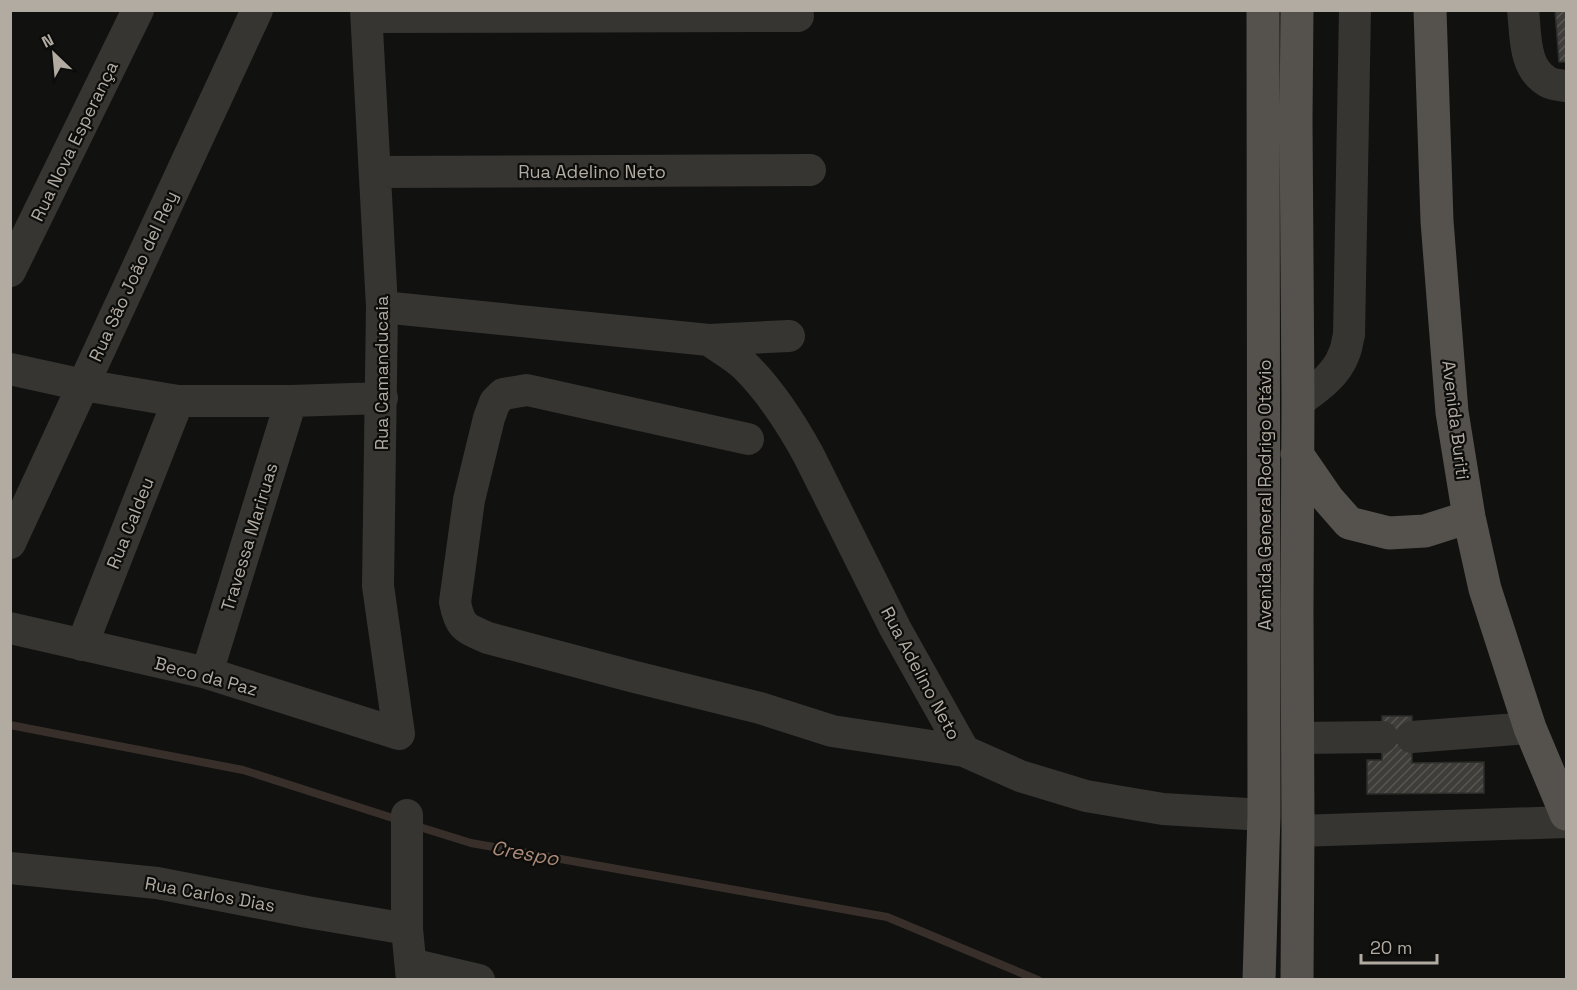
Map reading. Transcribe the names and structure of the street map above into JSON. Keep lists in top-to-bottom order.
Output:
{
  "streets": {
    "main road": ["Avenida Buriti", "Avenida General Rodrigo Otávio"],
    "street": [
      "Rua Nova Esperança",
      "Rua Adelino Neto",
      "Rua São João del Rey",
      "Rua Camanducaia",
      "Rua Caldeu",
      "Travessa Mariruas",
      "Beco da Paz",
      "Rua Carlos Dias"
    ]
  },
  "crossings": [
    ["Rua Adelino Neto", "Rua Camanducaia"],
    ["Rua Adelino Neto", "Avenida General Rodrigo Otávio"],
    ["Rua Camanducaia", "Beco da Paz"],
    ["Rua Caldeu", "Beco da Paz"],
    ["Travessa Mariruas", "Beco da Paz"]
  ],
  "water": ["Crespo"],
  "scale_bar": "20 m",
  "north": "top left"
}
